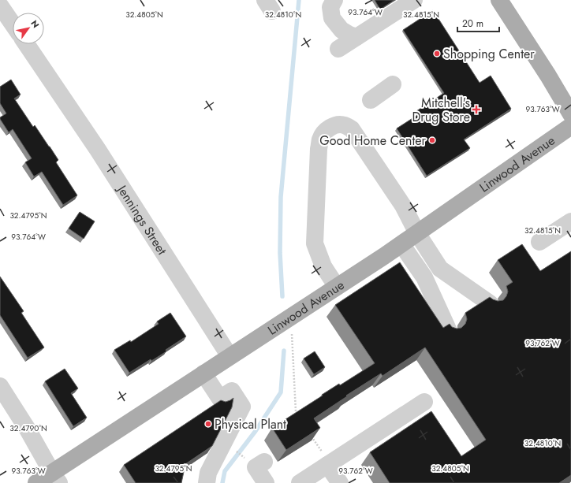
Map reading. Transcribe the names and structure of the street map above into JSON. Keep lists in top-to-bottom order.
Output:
{
  "streets": {
    "main road": ["Linwood Avenue"],
    "street": ["Jennings Street"]
  },
  "crossings": [
    ["Linwood Avenue", "Jennings Street"]
  ],
  "places": {
    "other": ["Shopping Center", "Good Home Center", "Physical Plant"],
    "health": ["Mitchell's Drug Store"]
  },
  "scale_bar": "20 m",
  "north": "top right",
  "coordinates": [
    "93.764°W",
    "32.4805°N",
    "32.4810°N",
    "32.4815°N",
    "93.763°W",
    "32.4795°N",
    "93.762°W",
    "32.4790°N"
  ]
}
